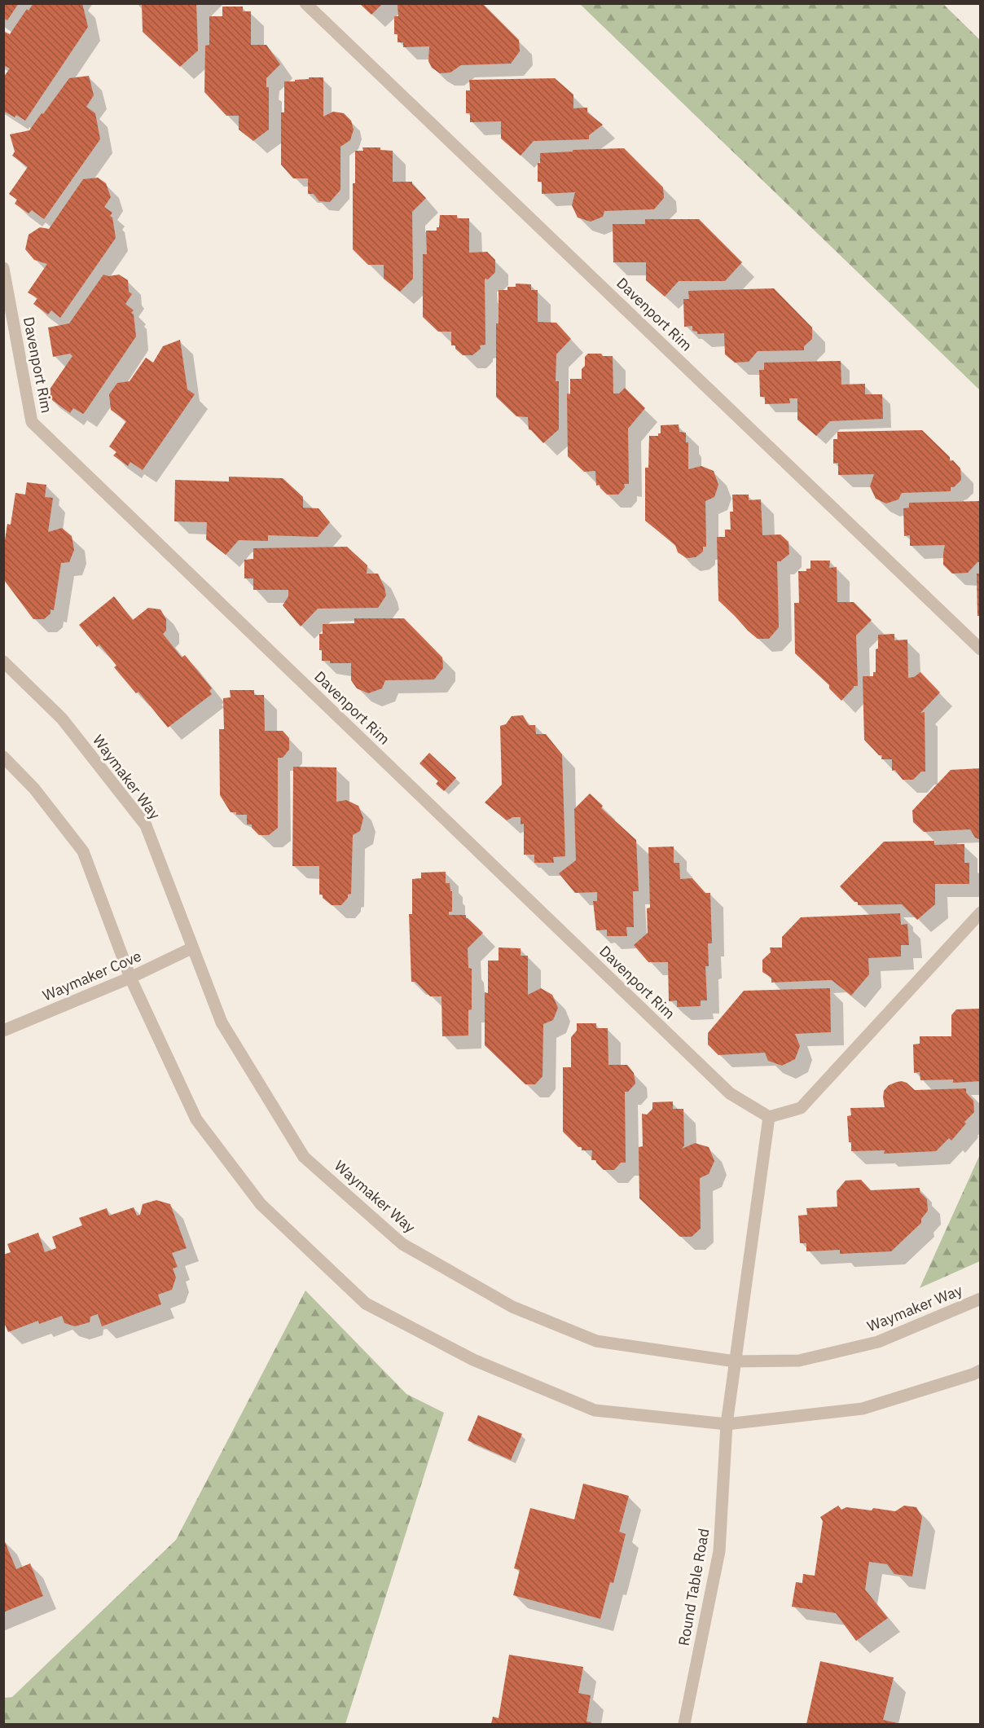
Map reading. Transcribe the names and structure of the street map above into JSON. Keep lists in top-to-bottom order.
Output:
{
  "streets": {
    "street": [
      "Davenport Rim",
      "Waymaker Way",
      "Waymaker Cove",
      "Round Table Road"
    ]
  },
  "crossings": [
    ["Waymaker Way", "Waymaker Cove"]
  ]
}
